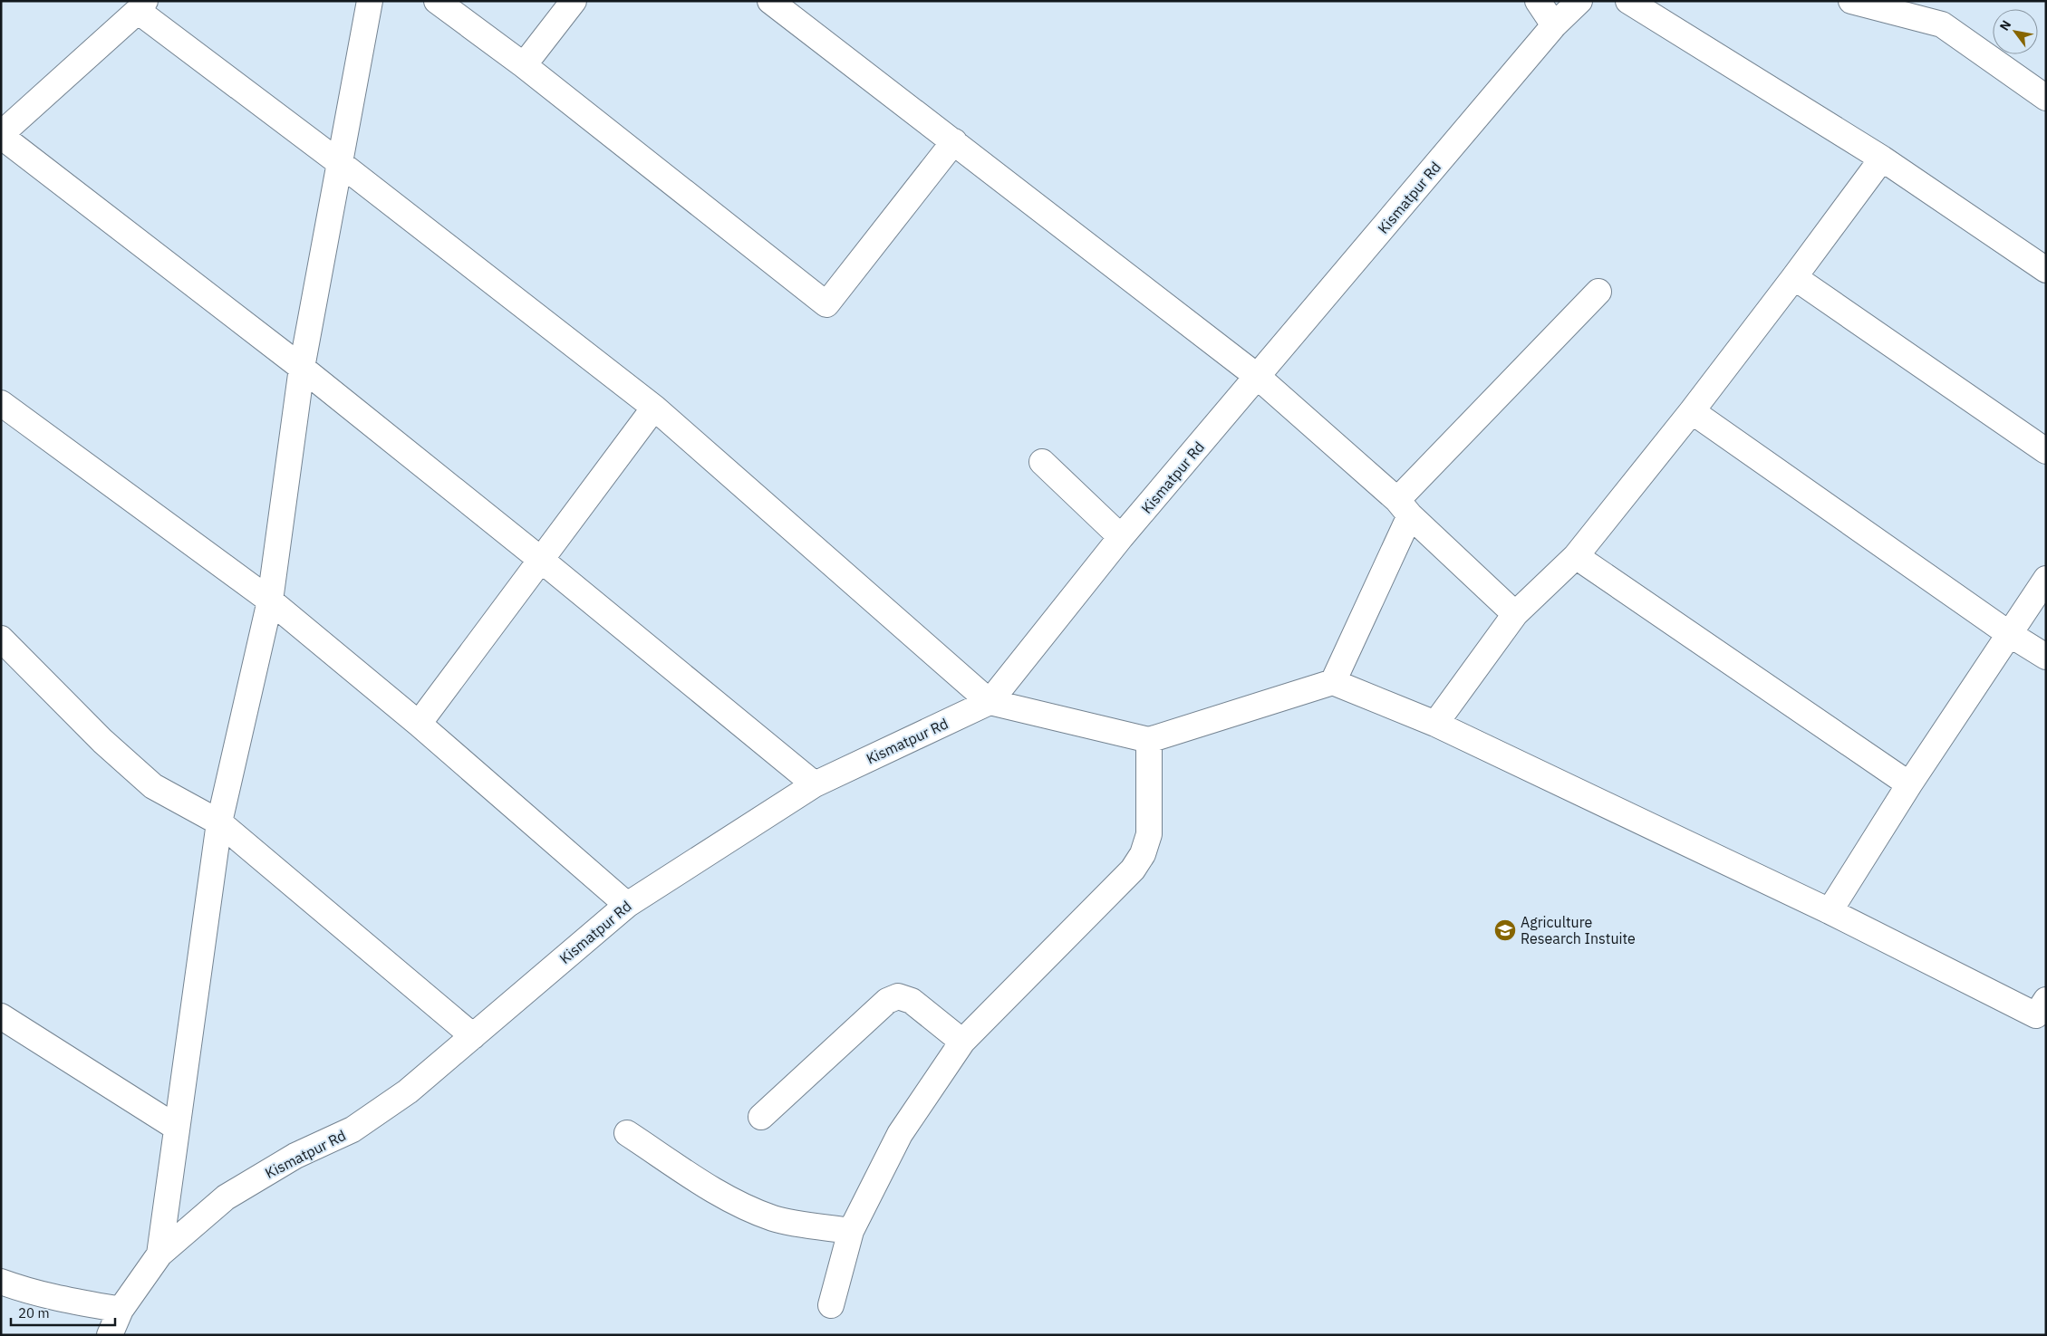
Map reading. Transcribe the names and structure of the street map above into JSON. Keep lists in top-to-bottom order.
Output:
{
  "streets": {
    "street": ["Kismatpur Rd"]
  },
  "places": {
    "school or university": ["Agriculture Research Instuite"]
  },
  "scale_bar": "20 m",
  "north": "top left"
}
